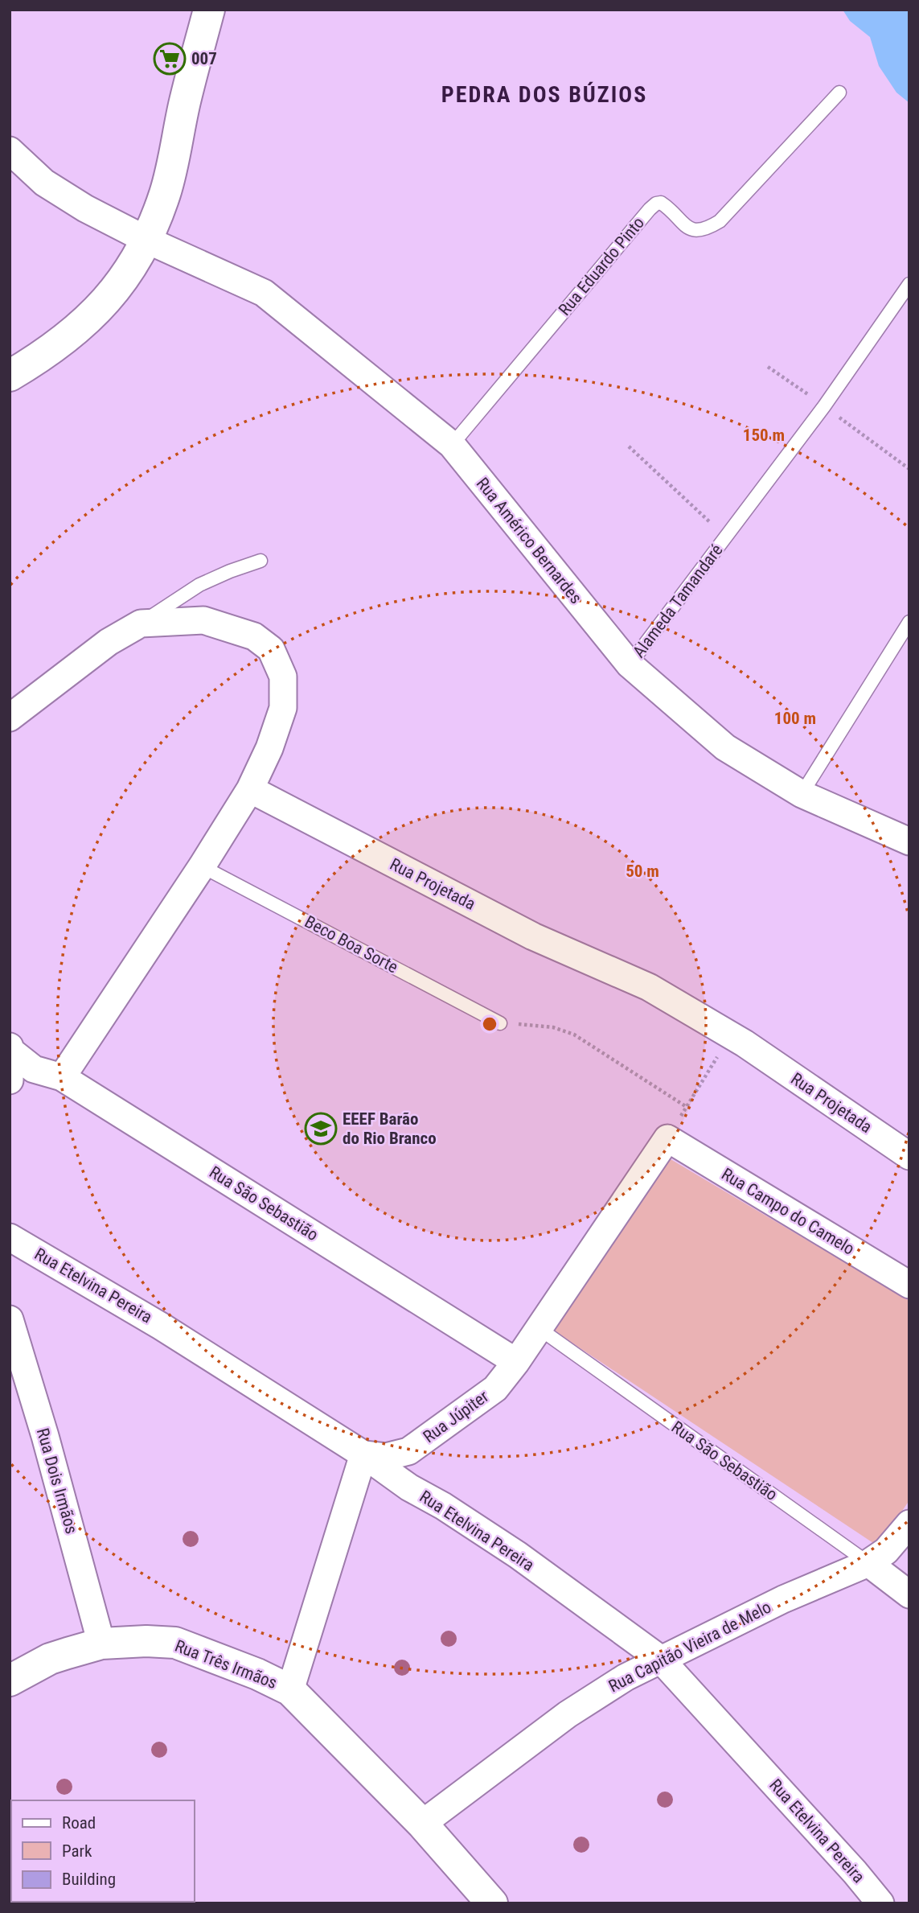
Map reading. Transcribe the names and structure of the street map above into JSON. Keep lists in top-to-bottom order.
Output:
{
  "streets": {
    "street": [
      "Rua Américo Bernardes",
      "Rua Projetada",
      "Rua São Sebastião",
      "Rua Campo do Camelo",
      "Rua Etelvina Pereira",
      "Rua Júpiter",
      "Rua Dois Irmãos",
      "Rua Capitão Vieira de Melo",
      "Rua Três Irmãos"
    ],
    "lane": ["Rua Eduardo Pinto", "Alameda Tamandaré", "Beco Boa Sorte"]
  },
  "crossings": [
    ["Rua Eduardo Pinto", "Rua Américo Bernardes"],
    ["Rua Américo Bernardes", "Alameda Tamandaré"],
    ["Rua São Sebastião", "Rua Júpiter"],
    ["Rua São Sebastião", "Rua Capitão Vieira de Melo"],
    ["Rua Campo do Camelo", "Rua Júpiter"],
    ["Rua Etelvina Pereira", "Rua Júpiter"],
    ["Rua Etelvina Pereira", "Rua Capitão Vieira de Melo"],
    ["Rua Dois Irmãos", "Rua Três Irmãos"],
    ["Rua Capitão Vieira de Melo", "Rua Três Irmãos"]
  ],
  "districts": ["PEDRA DOS BÚZIOS"],
  "places": {
    "supermarket": ["007"],
    "school or university": ["EEEF Barão do Rio Branco"]
  },
  "legend": ["Road", "Park", "Building"],
  "rings": ["150 m", "100 m", "50 m"]
}
